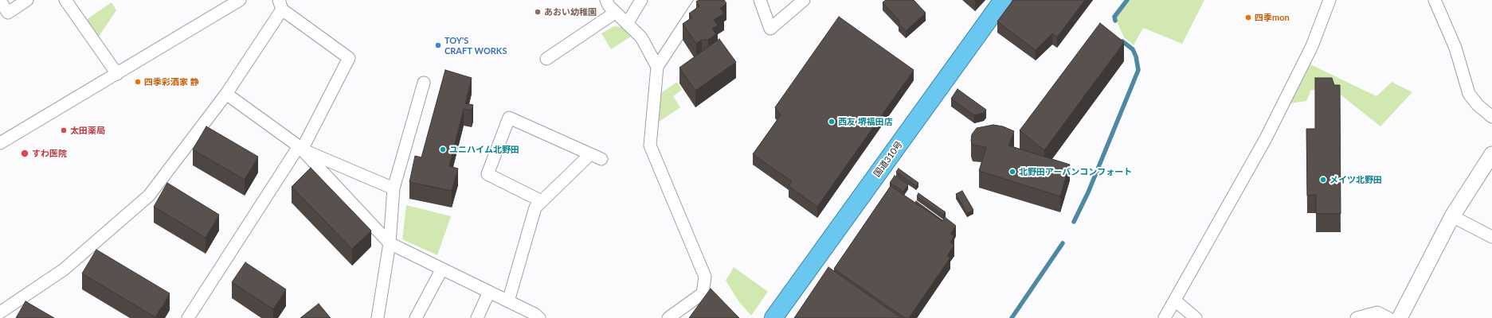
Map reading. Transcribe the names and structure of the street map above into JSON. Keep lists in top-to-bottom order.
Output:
{
  "streets": {
    "highway": ["国道310号"]
  },
  "places": [
    "あおい幼稚園",
    "四季mon",
    "TOY'S CRAFT WORKS",
    "四季彩酒家 静",
    "西友 堺福田店",
    "太田薬局",
    "ユニハイム北野田",
    "すわ医院",
    "北野田アーバンコンフォート",
    "メイツ北野田"
  ]
}
